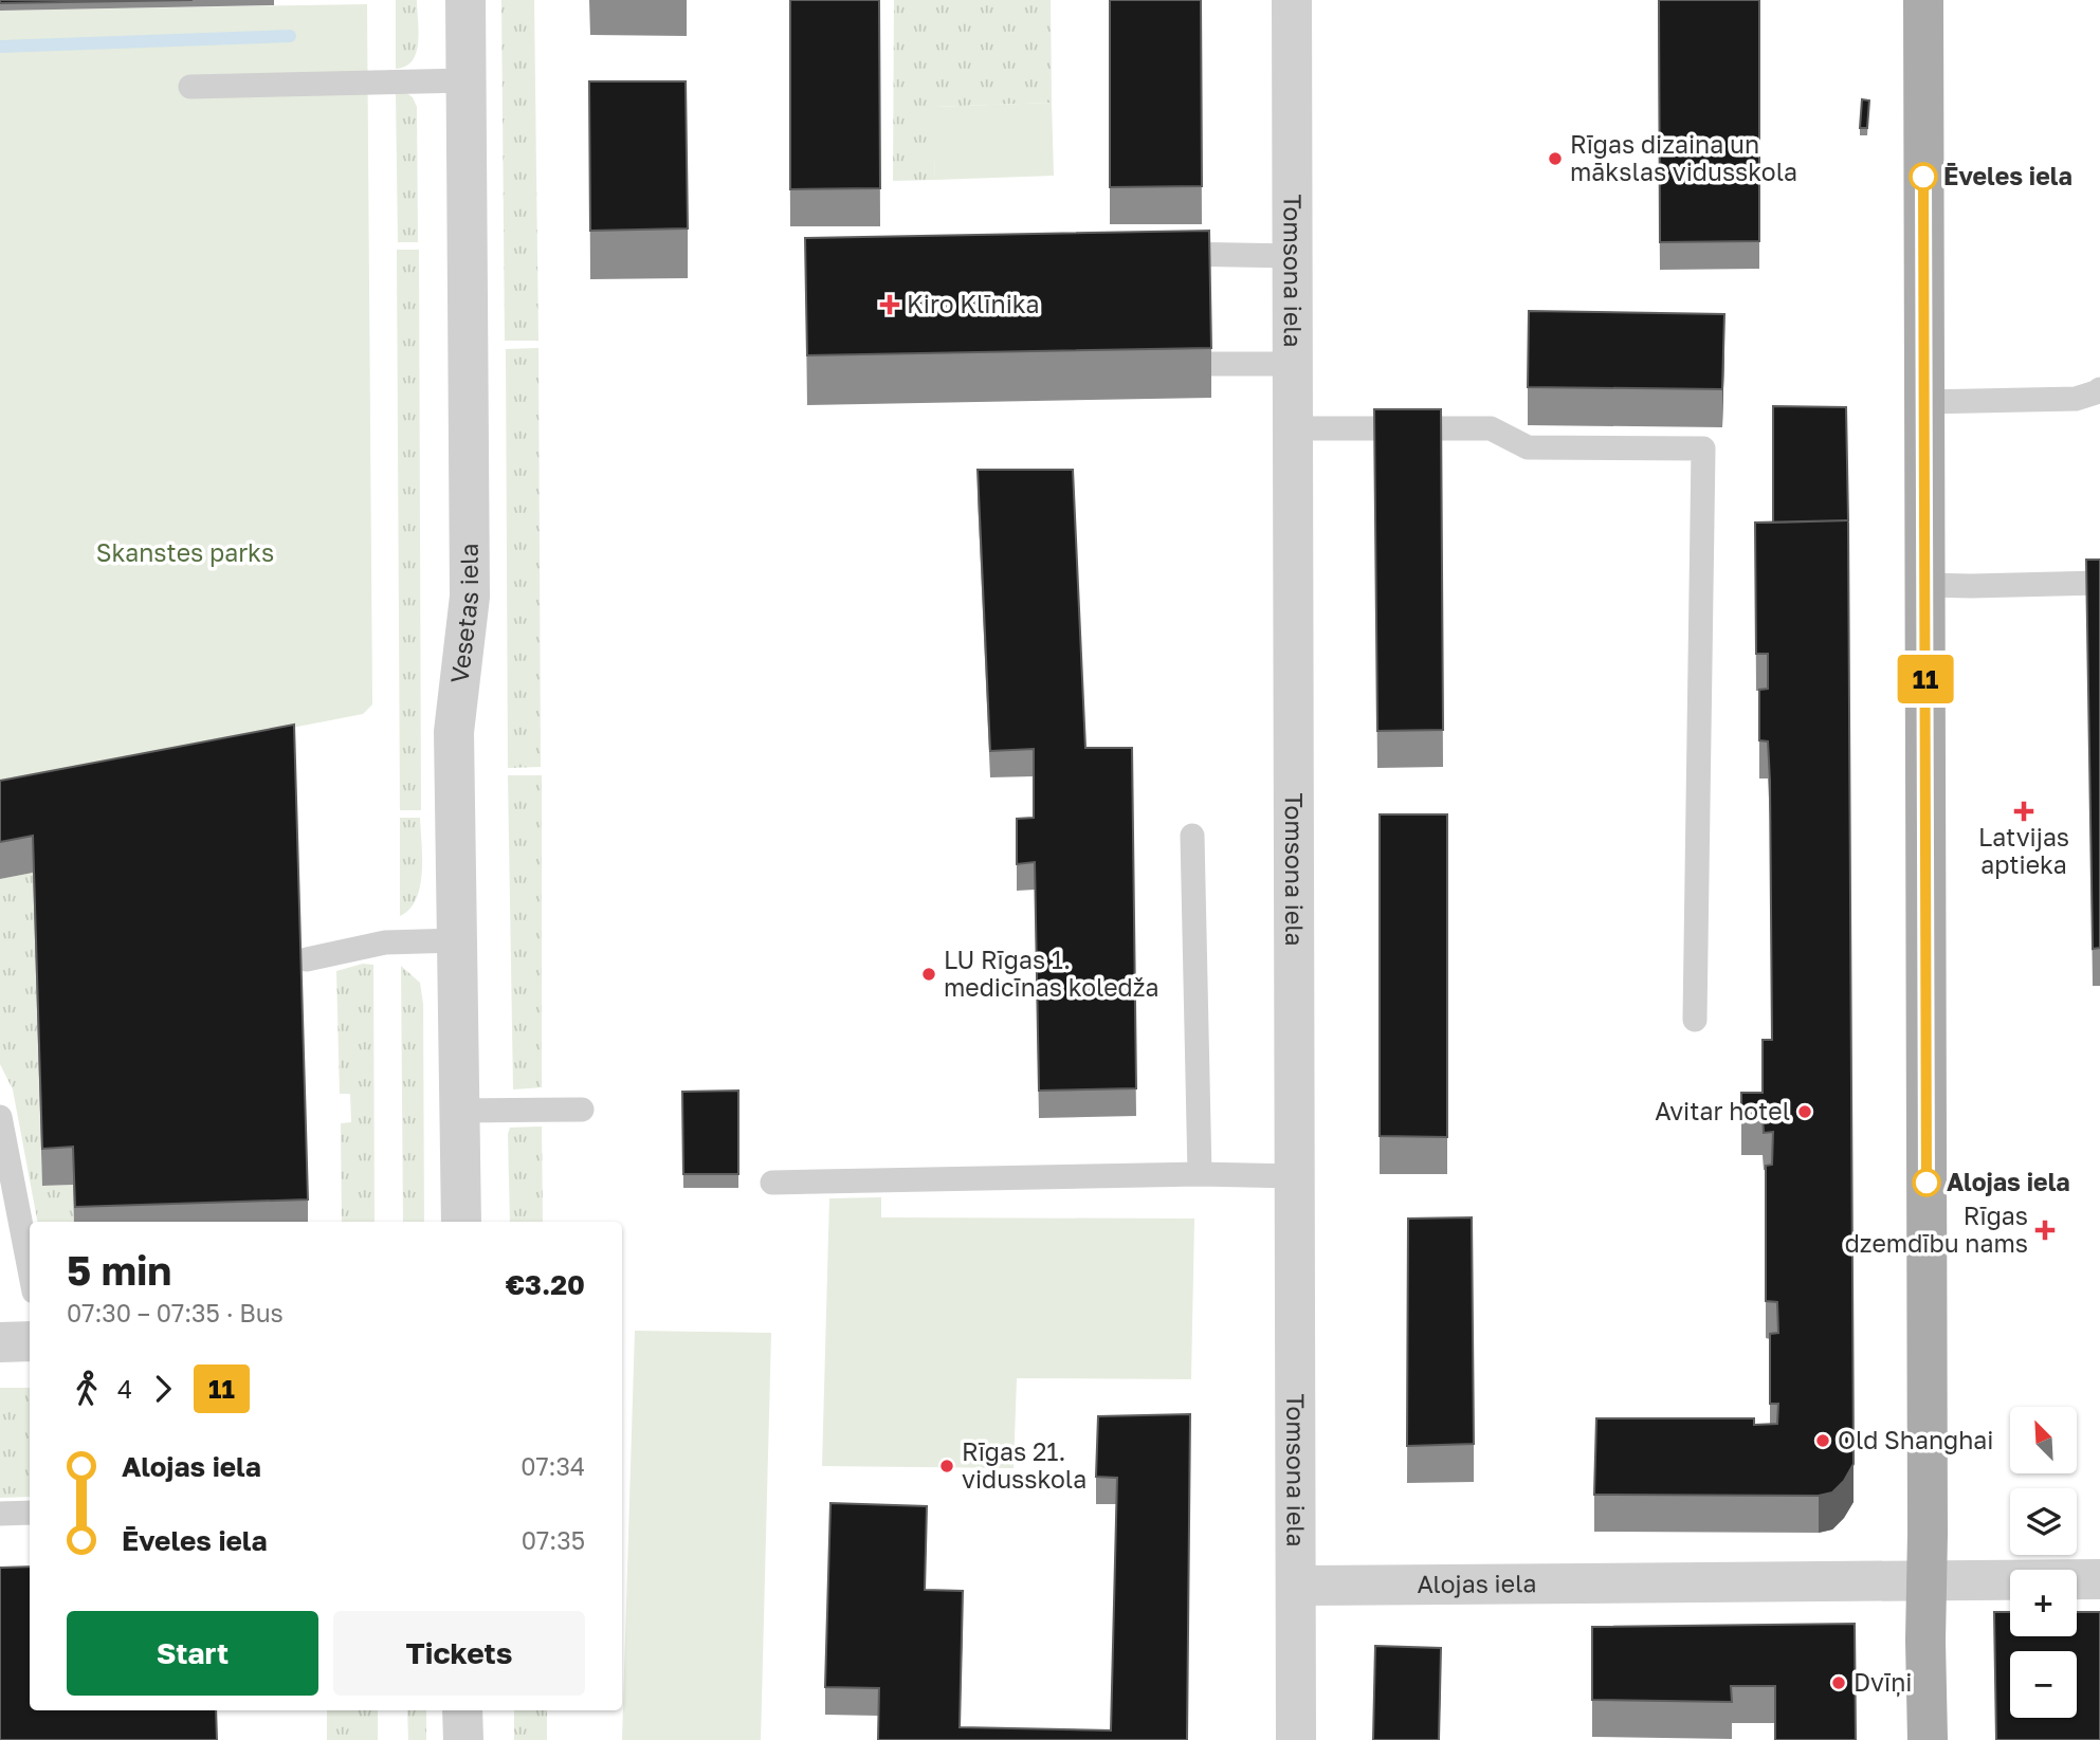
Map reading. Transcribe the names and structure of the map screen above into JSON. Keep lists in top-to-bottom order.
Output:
{
  "streets": {
    "street": ["Tomsona iela", "Vesetas iela", "Alojas iela"]
  },
  "crossings": [
    ["Tomsona iela", "Alojas iela"]
  ],
  "parks": ["Skanstes parks"],
  "places": {
    "other": [
      "Rīgas dizaina un mākslas vidusskola",
      "Ēveles iela",
      "LU Rīgas 1. medicīnas koledža",
      "Avitar hotel",
      "Alojas iela",
      "Old Shanghai",
      "Rīgas 21. vidusskola",
      "Dvīņi"
    ],
    "health": ["Kiro Klīnika", "Latvijas aptieka", "Rīgas dzemdību nams"]
  },
  "lines": ["bus line 11"],
  "north": "top left",
  "page": {
    "on_map": "11",
    "heading": ["5 min", "07:30 – 07:35 · Bus", "€3.20"],
    "legs": ["4", "11"],
    "map_buttons": ["+", "−"],
    "list": [
      {
        "name": "Alojas iela",
        "value": "07:34"
      },
      {
        "name": "Ēveles iela",
        "value": "07:35"
      }
    ],
    "buttons": ["Start", "Tickets"]
  }
}
